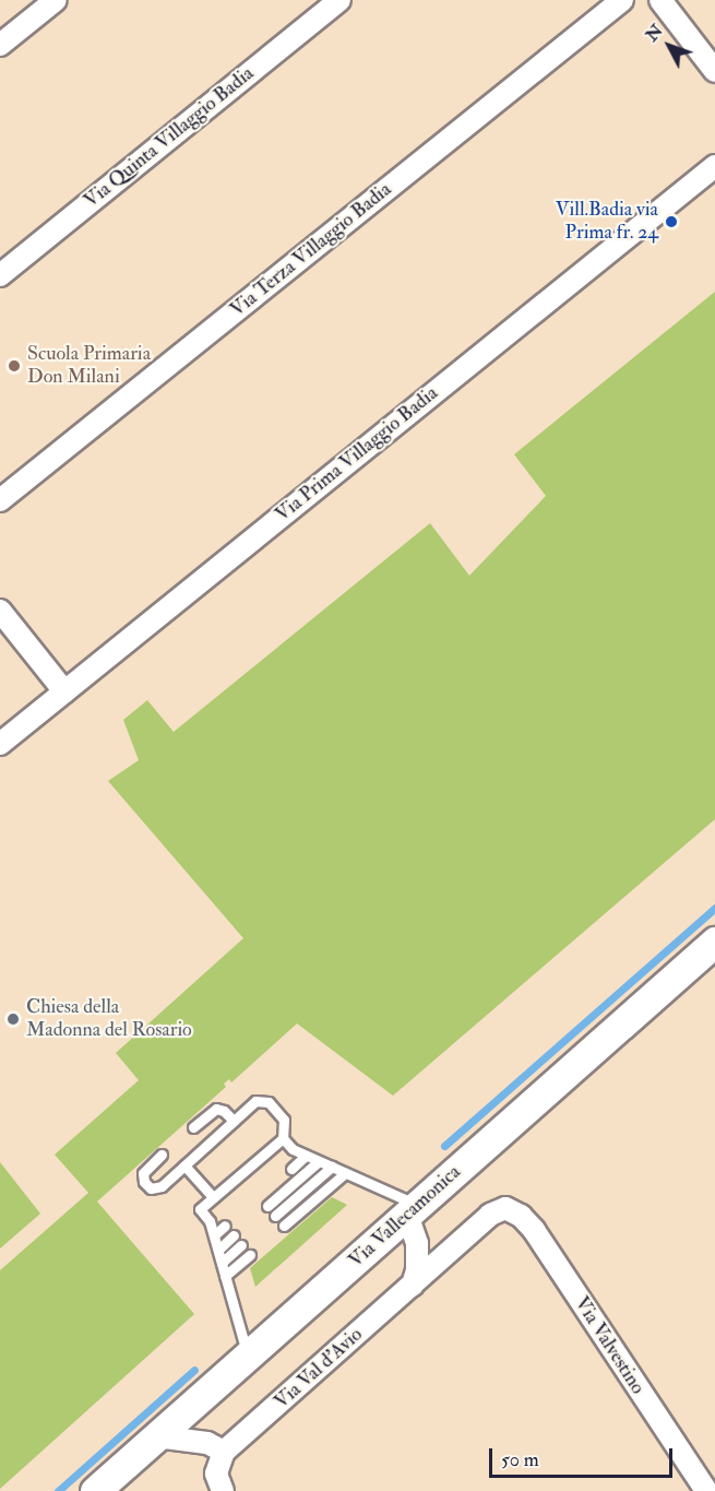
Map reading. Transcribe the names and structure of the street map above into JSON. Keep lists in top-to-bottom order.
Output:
{
  "streets": {
    "main road": ["Via Vallecamonica"],
    "street": [
      "Via Quinta Villaggio Badia",
      "Via Terza Villaggio Badia",
      "Via Prima Villaggio Badia",
      "Via Valvestino",
      "Via Val d'Avio"
    ]
  },
  "crossings": [
    ["Via Valvestino", "Via Val d'Avio"]
  ],
  "places": ["Vill.Badia via Prima fr. 24", "Scuola Primaria Don Milani", "Chiesa della Madonna del Rosario"],
  "scale_bar": "50 m",
  "north": "top left"
}
